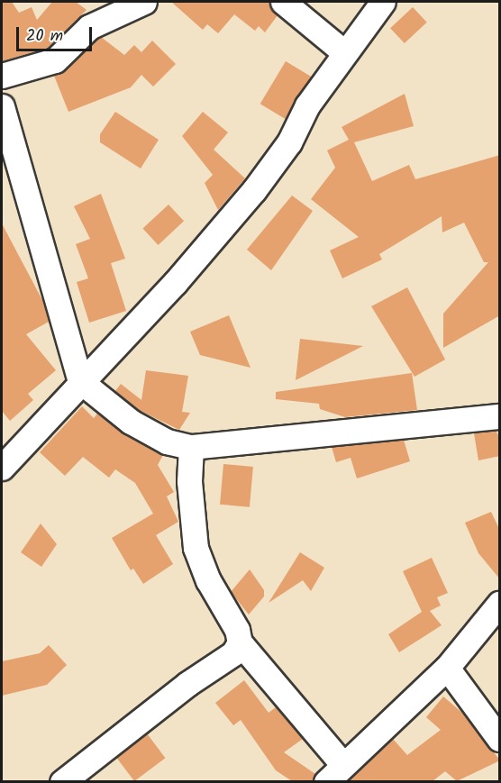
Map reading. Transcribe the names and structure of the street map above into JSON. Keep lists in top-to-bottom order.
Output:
{
  "scale_bar": "20 m"
}
